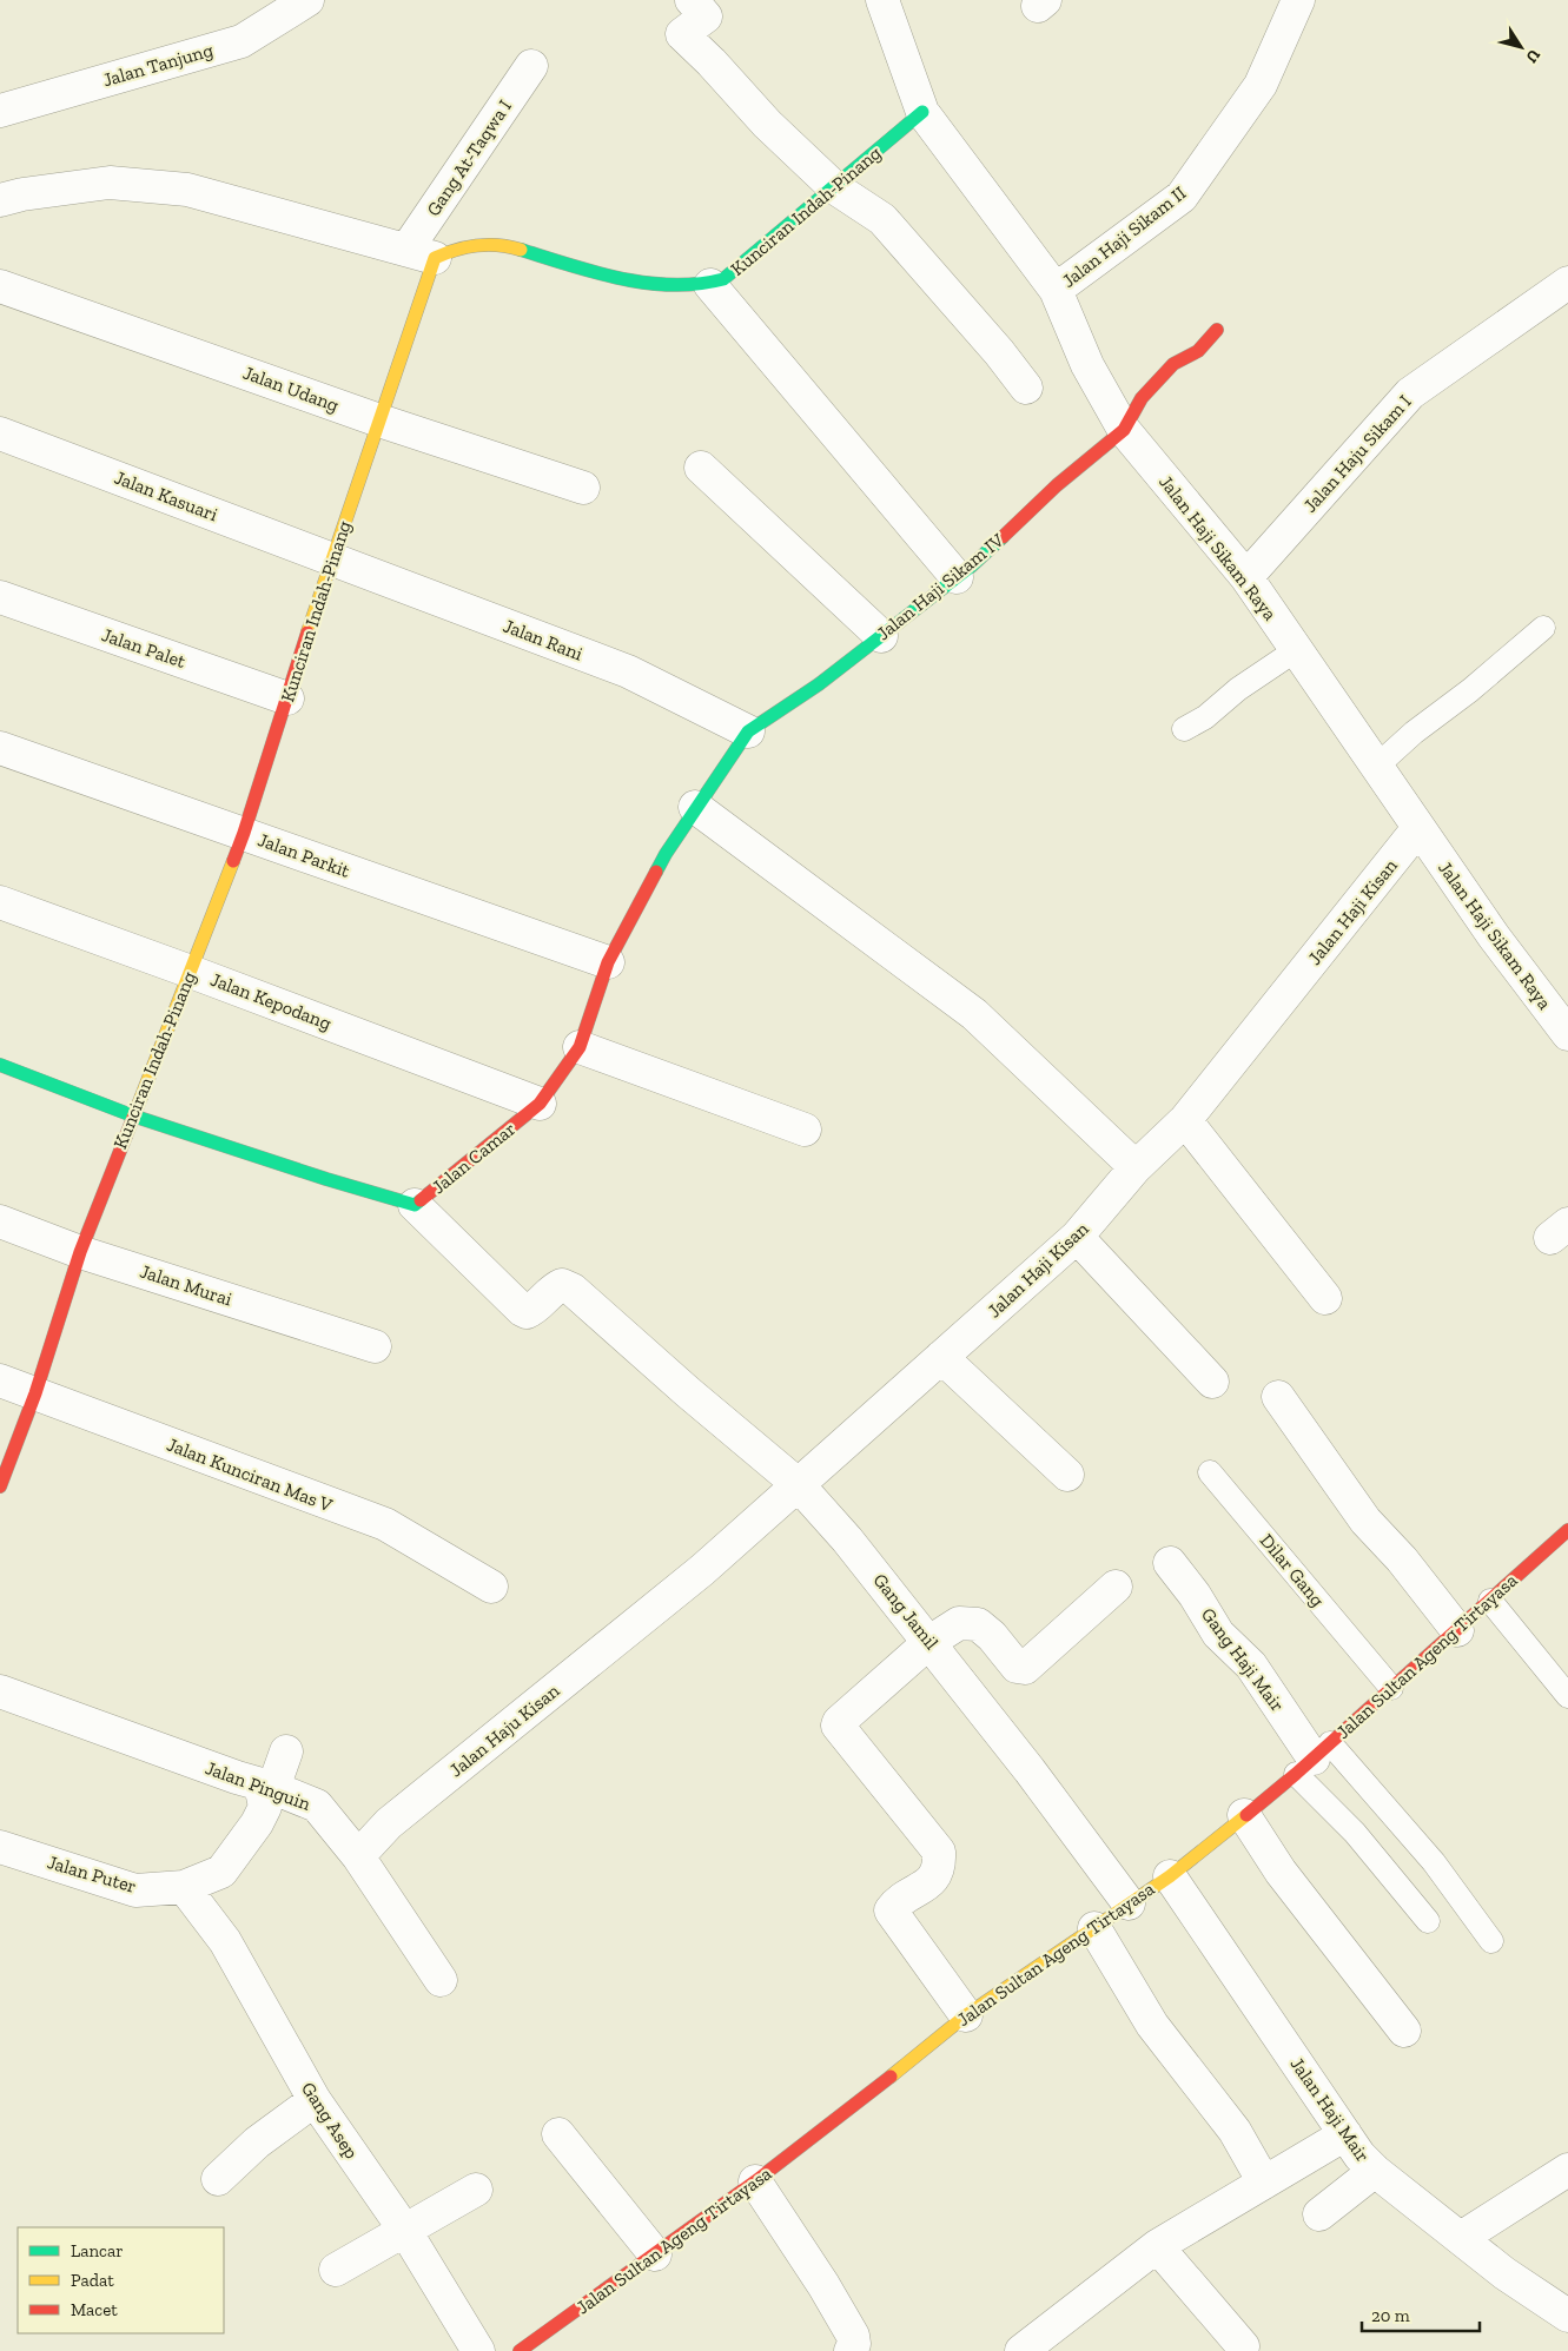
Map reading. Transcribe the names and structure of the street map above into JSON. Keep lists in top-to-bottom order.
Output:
{
  "streets": {
    "street": [
      "Jalan Tanjung",
      "Gang At-Taqwa I",
      "Kunciran Indah-Pinang",
      "Jalan Haji Sikam II",
      "Jalan Udang",
      "Jalan Haju Sikam I",
      "Jalan Kasuari",
      "Jalan Haji Sikam Raya",
      "Jalan Haji Sikam IV",
      "Jalan Rani",
      "Jalan Palet",
      "Jalan Parkit",
      "Jalan Haji Kisan",
      "Jalan Kepodang",
      "Jalan Camar",
      "Jalan Murai",
      "Jalan Kunciran Mas V",
      "Gang Jamil",
      "Jalan Sultan Ageng Tirtayasa",
      "Gang Haji Mair",
      "Jalan Haju Kisan",
      "Jalan Pinguin",
      "Jalan Puter",
      "Jalan Haji Mair",
      "Gang Asep"
    ],
    "lane": ["Dilar Gang"]
  },
  "crossings": [
    ["Gang At-Taqwa I", "Kunciran Indah-Pinang"],
    ["Kunciran Indah-Pinang", "Jalan Udang"],
    ["Kunciran Indah-Pinang", "Jalan Kasuari"],
    ["Kunciran Indah-Pinang", "Jalan Haji Sikam Raya"],
    ["Kunciran Indah-Pinang", "Jalan Rani"],
    ["Kunciran Indah-Pinang", "Jalan Palet"],
    ["Kunciran Indah-Pinang", "Jalan Parkit"],
    ["Kunciran Indah-Pinang", "Jalan Kepodang"],
    ["Kunciran Indah-Pinang", "Jalan Camar"],
    ["Kunciran Indah-Pinang", "Jalan Murai"],
    ["Kunciran Indah-Pinang", "Jalan Kunciran Mas V"],
    ["Jalan Haji Sikam II", "Jalan Haji Sikam Raya"],
    ["Jalan Haju Sikam I", "Jalan Haji Sikam Raya"],
    ["Jalan Kasuari", "Jalan Rani"],
    ["Jalan Haji Sikam Raya", "Jalan Haji Sikam IV"],
    ["Jalan Haji Sikam Raya", "Jalan Haji Kisan"],
    ["Jalan Haji Sikam IV", "Jalan Rani"],
    ["Jalan Haji Sikam IV", "Jalan Camar"],
    ["Jalan Rani", "Jalan Camar"],
    ["Jalan Parkit", "Jalan Camar"],
    ["Jalan Haji Kisan", "Gang Jamil"],
    ["Jalan Haji Kisan", "Jalan Haju Kisan"],
    ["Jalan Kepodang", "Jalan Camar"],
    ["Jalan Camar", "Gang Jamil"],
    ["Dilar Gang", "Jalan Sultan Ageng Tirtayasa"],
    ["Gang Jamil", "Jalan Sultan Ageng Tirtayasa"],
    ["Jalan Sultan Ageng Tirtayasa", "Gang Haji Mair"],
    ["Jalan Sultan Ageng Tirtayasa", "Jalan Haji Mair"],
    ["Jalan Haju Kisan", "Jalan Pinguin"],
    ["Jalan Pinguin", "Jalan Puter"],
    ["Jalan Puter", "Gang Asep"]
  ],
  "legend": ["Lancar", "Padat", "Macet"],
  "scale_bar": "20 m",
  "north": "bottom right"
}
